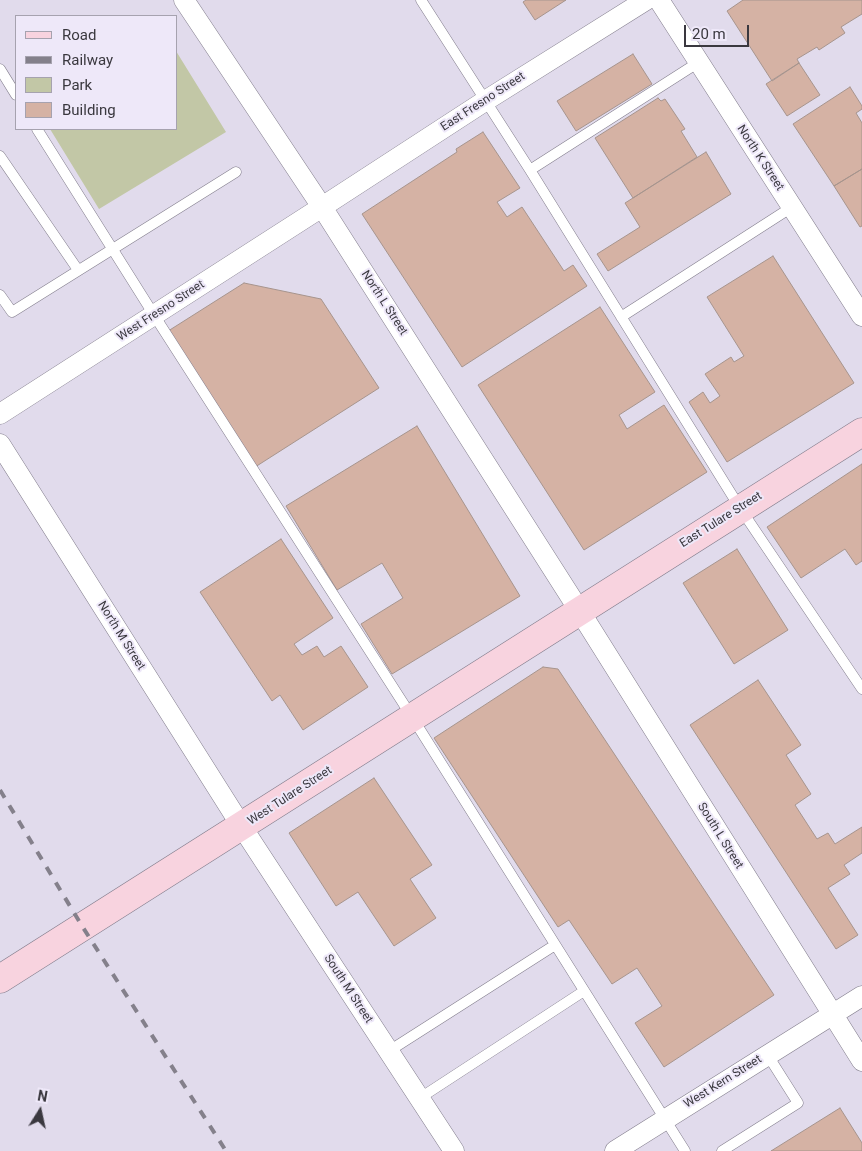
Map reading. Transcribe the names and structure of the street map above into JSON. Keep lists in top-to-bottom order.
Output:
{
  "streets": {
    "street": [
      "East Fresno Street",
      "North K Street",
      "North L Street",
      "West Fresno Street",
      "East Tulare Street",
      "North M Street",
      "West Tulare Street",
      "South L Street",
      "South M Street",
      "West Kern Street"
    ]
  },
  "crossings": [
    ["East Fresno Street", "North L Street"],
    ["East Fresno Street", "West Fresno Street"],
    ["North L Street", "West Fresno Street"],
    ["North L Street", "East Tulare Street"],
    ["North L Street", "West Tulare Street"],
    ["North L Street", "South L Street"],
    ["East Tulare Street", "West Tulare Street"],
    ["East Tulare Street", "South L Street"],
    ["North M Street", "West Tulare Street"],
    ["North M Street", "South M Street"],
    ["West Tulare Street", "South L Street"],
    ["West Tulare Street", "South M Street"],
    ["South L Street", "West Kern Street"]
  ],
  "legend": [
    "Road",
    "Railway",
    "Park",
    "Building"
  ],
  "scale_bar": "20 m",
  "north": "top"
}
